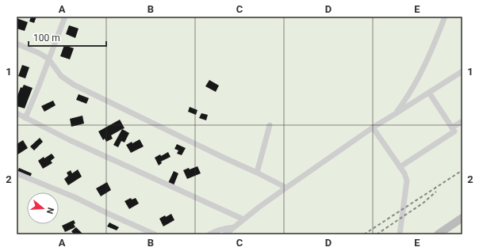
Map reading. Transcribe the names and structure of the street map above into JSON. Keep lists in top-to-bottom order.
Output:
{
  "scale_bar": "100 m",
  "north": "right",
  "grid": {
    "columns": [
      "A",
      "B",
      "C",
      "D",
      "E"
    ],
    "rows": ["1", "2"]
  }
}
